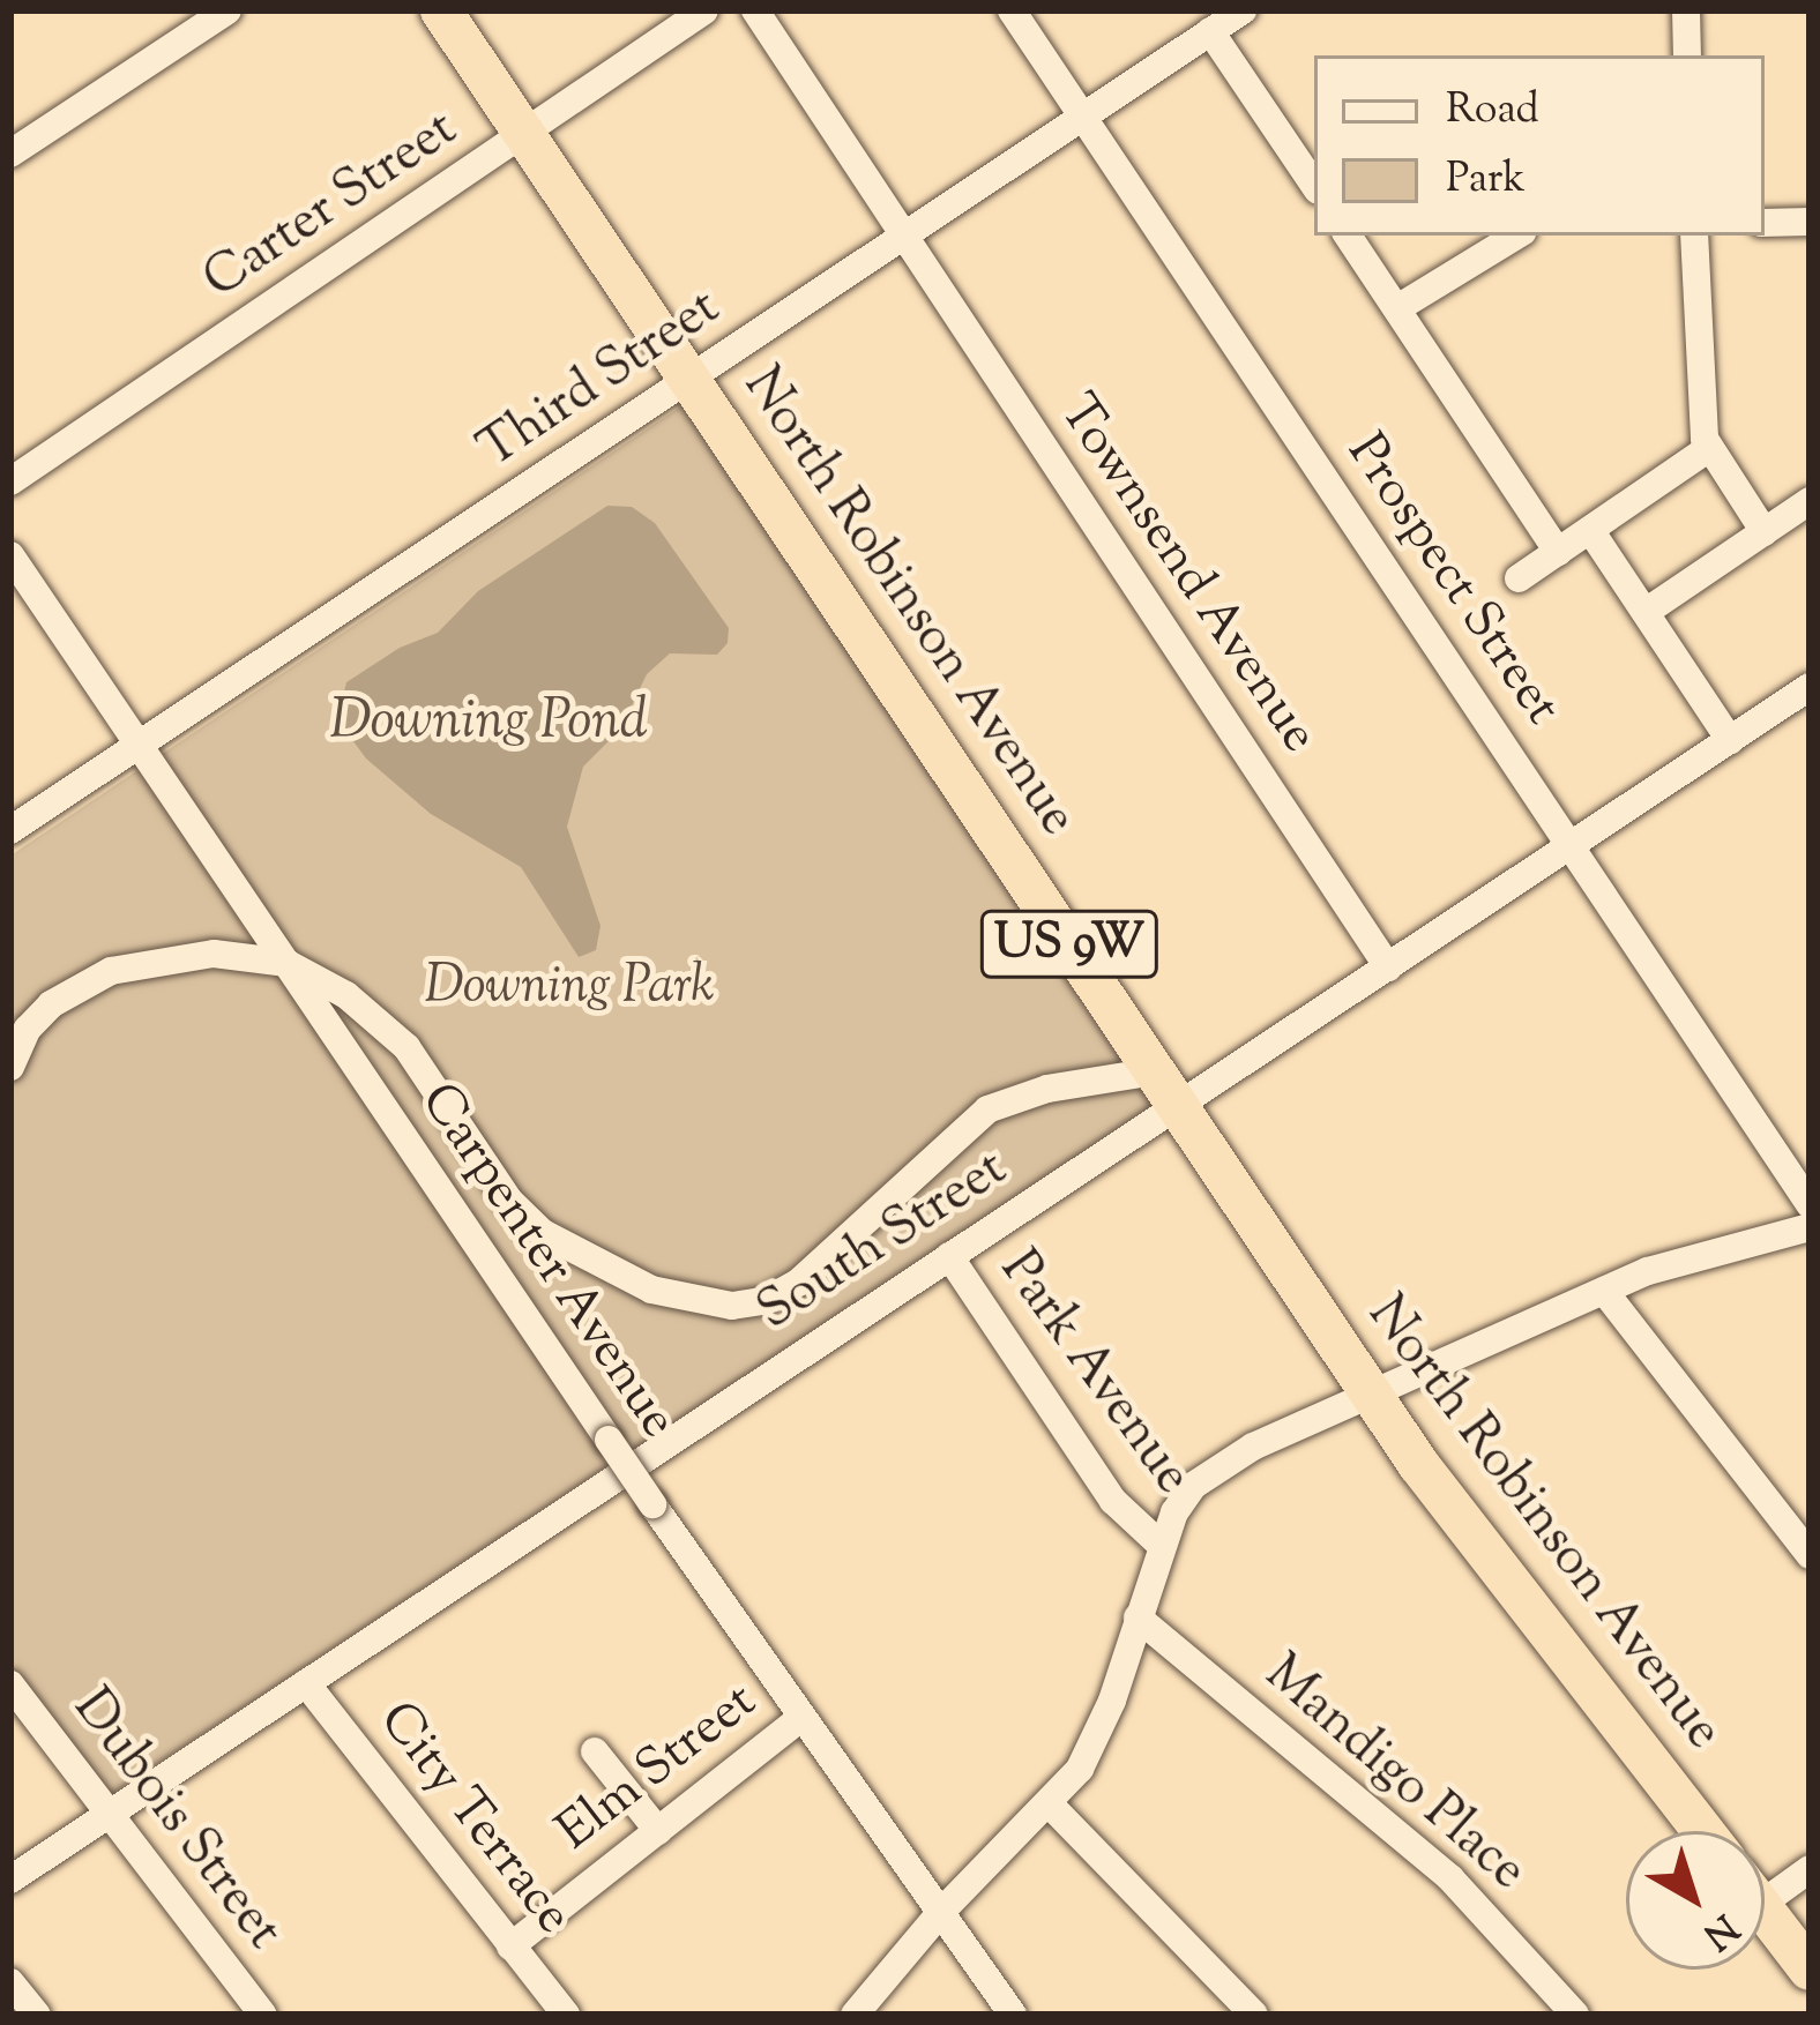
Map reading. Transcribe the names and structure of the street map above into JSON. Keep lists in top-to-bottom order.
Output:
{
  "streets": {
    "highway": ["North Robinson Avenue", "US 9W"],
    "street": [
      "Carter Street",
      "Third Street",
      "Townsend Avenue",
      "Prospect Street",
      "South Street",
      "Carpenter Avenue",
      "Park Avenue",
      "Elm Street",
      "Mandigo Place",
      "City Terrace",
      "Dubois Street"
    ]
  },
  "crossings": [
    ["Carter Street", "North Robinson Avenue"],
    ["Third Street", "Townsend Avenue"],
    ["Third Street", "Prospect Street"],
    ["Third Street", "North Robinson Avenue"],
    ["Third Street", "Carpenter Avenue"],
    ["Townsend Avenue", "South Street"],
    ["Prospect Street", "South Street"],
    ["North Robinson Avenue", "South Street"],
    ["South Street", "Park Avenue"],
    ["South Street", "City Terrace"],
    ["South Street", "Dubois Street"],
    ["Carpenter Avenue", "Elm Street"],
    ["Elm Street", "City Terrace"]
  ],
  "water": ["Downing Pond"],
  "parks": ["Downing Park"],
  "legend": ["Road", "Park"],
  "north": "bottom right"
}
